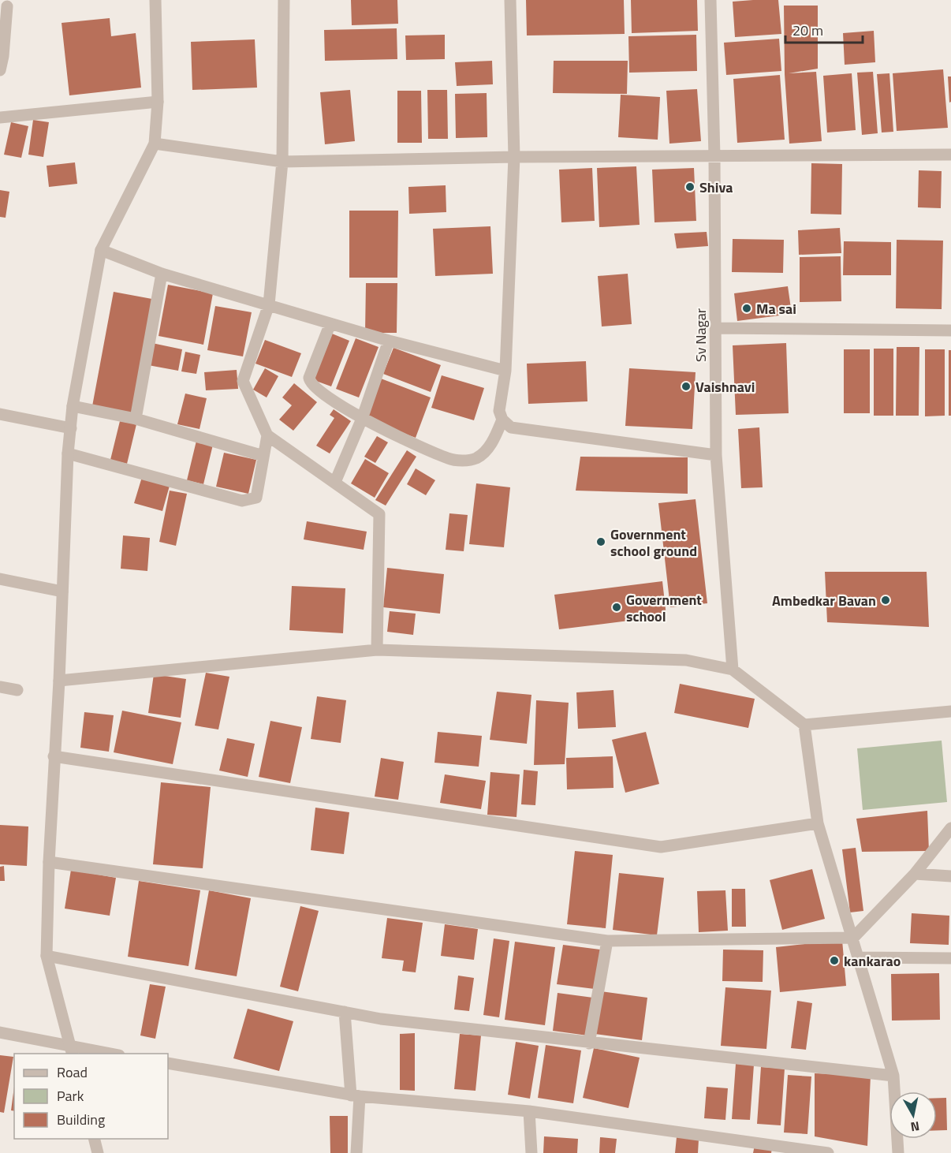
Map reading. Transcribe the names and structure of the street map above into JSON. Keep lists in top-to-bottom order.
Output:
{
  "streets": {
    "street": ["Sv Nagar"]
  },
  "places": [
    "Shiva",
    "Ma sai",
    "Vaishnavi",
    "Government school ground",
    "Ambedkar Bavan",
    "Government school",
    "kankarao"
  ],
  "legend": ["Road", "Park", "Building"],
  "scale_bar": "20 m",
  "north": "bottom"
}
